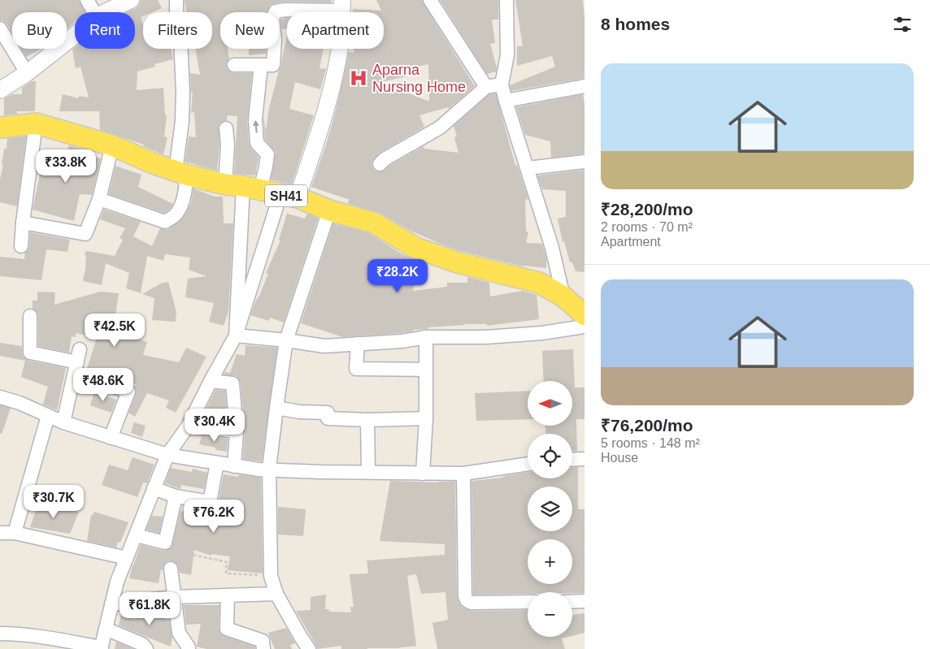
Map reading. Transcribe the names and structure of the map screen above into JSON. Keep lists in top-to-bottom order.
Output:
{
  "streets": {
    "main road": ["SH41"]
  },
  "places": {
    "hospital": ["Aparna Nursing Home"]
  },
  "north": "left",
  "page": {
    "heading": "8 homes",
    "chip": [
      "Buy",
      "Rent",
      "Filters",
      "New",
      "Apartment"
    ],
    "list": [
      {
        "name": "₹28,200/mo",
        "note": "2 rooms · 70 m² · Apartment"
      },
      {
        "name": "₹76,200/mo",
        "note": "5 rooms · 148 m² · House"
      }
    ],
    "price": [
      "₹33.8K",
      "₹28.2K",
      "₹42.5K",
      "₹48.6K",
      "₹30.4K",
      "₹30.7K",
      "₹76.2K",
      "₹61.8K"
    ],
    "map_buttons": ["+", "−"]
  }
}
